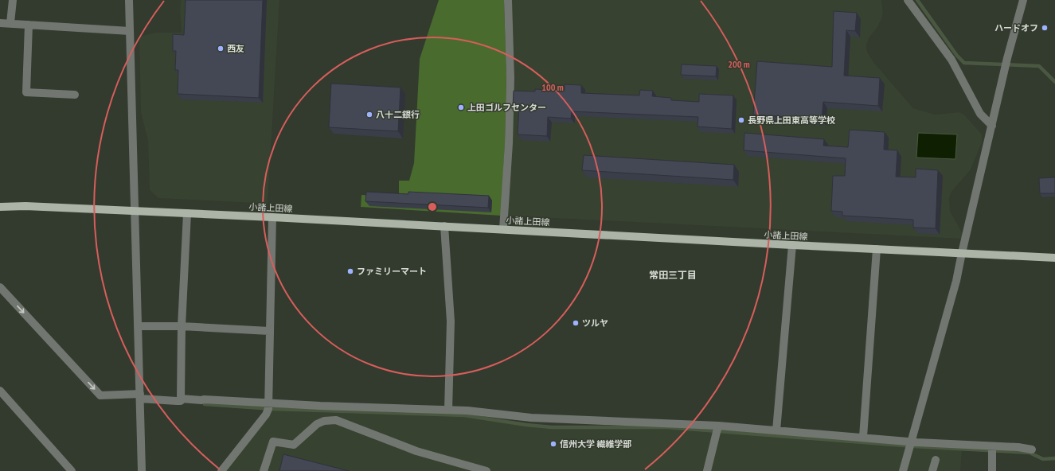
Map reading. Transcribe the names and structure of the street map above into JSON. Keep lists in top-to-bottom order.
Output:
{
  "streets": {
    "main road": ["小諸上田線"]
  },
  "districts": ["常田三丁目"],
  "places": [
    "ハードオフ",
    "西友",
    "上田ゴルフセンター",
    "八十二銀行",
    "長野県上田東高等学校",
    "ファミリーマート",
    "ツルヤ",
    "信州大学 繊維学部"
  ],
  "rings": ["200 m", "100 m"]
}
